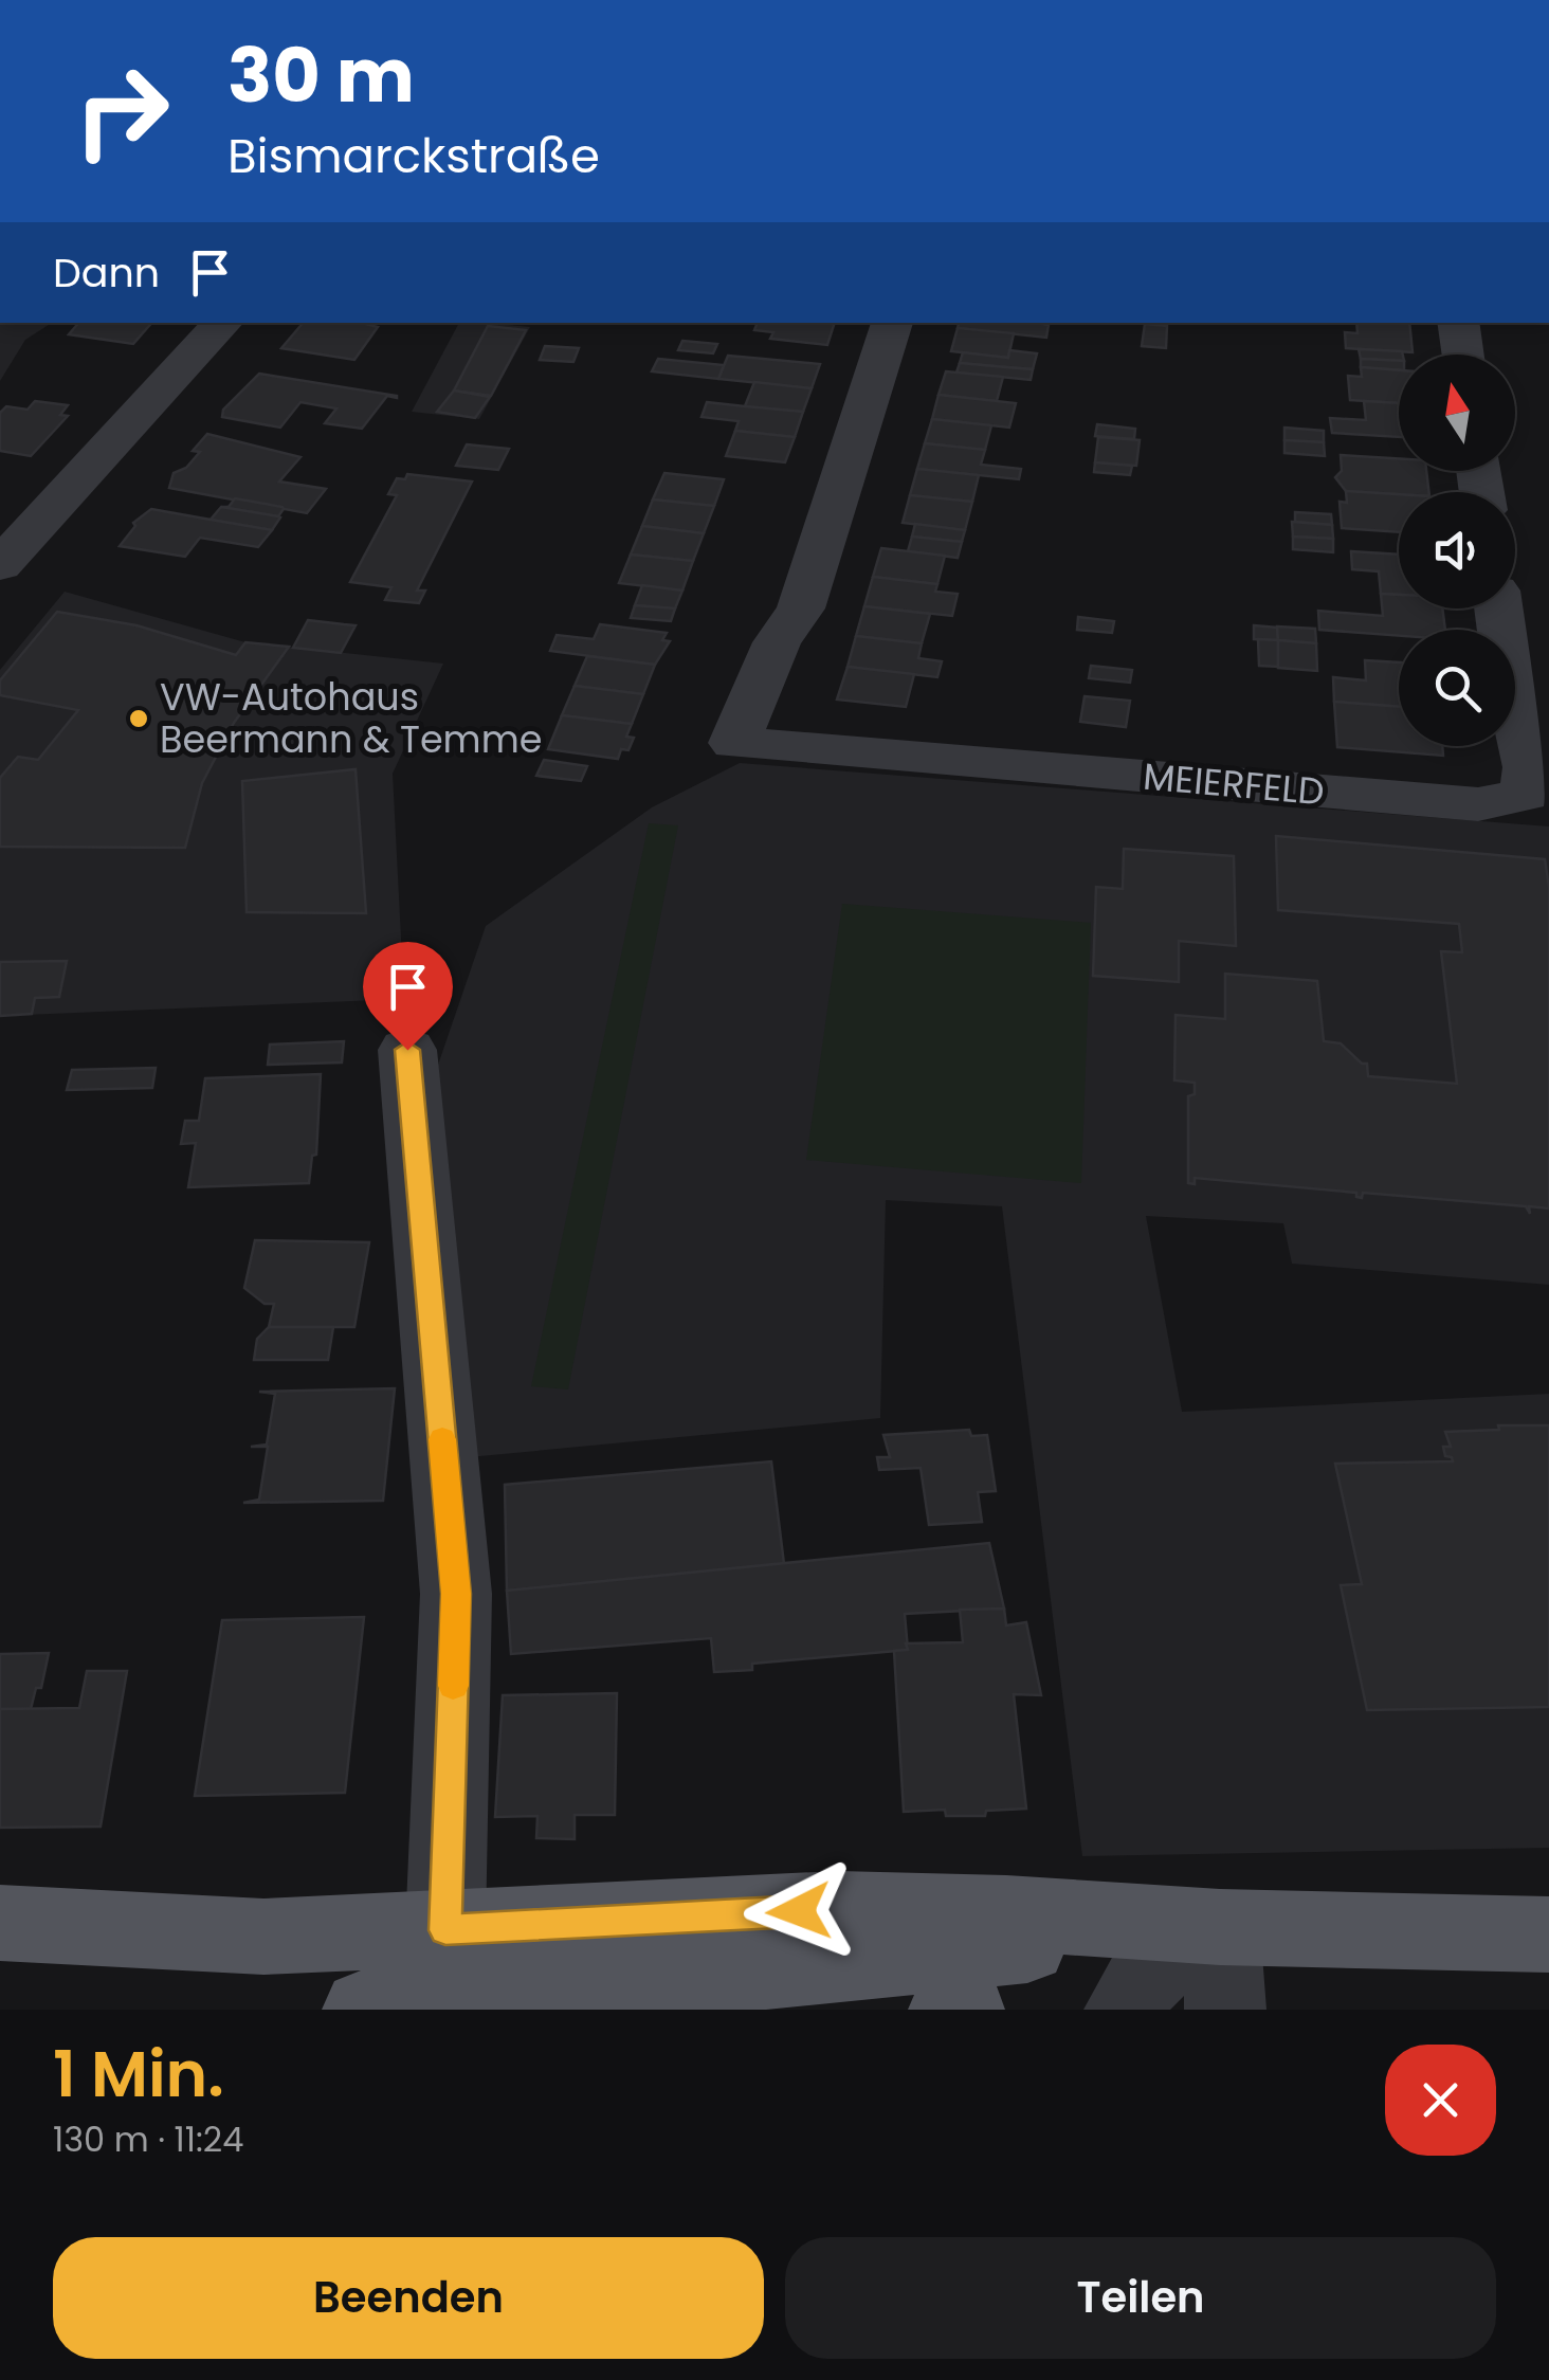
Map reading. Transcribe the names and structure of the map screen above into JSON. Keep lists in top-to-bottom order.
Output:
{
  "streets": {
    "street": ["MEIERFELD"]
  },
  "places": ["VW-Autohaus Beermann & Temme"],
  "north": "top",
  "page": {
    "turn": ["30 m", "Bismarckstraße"],
    "then": "Dann",
    "heading": ["1 Min.", "130 m · 11:24"],
    "buttons": ["Beenden", "Teilen"]
  }
}
